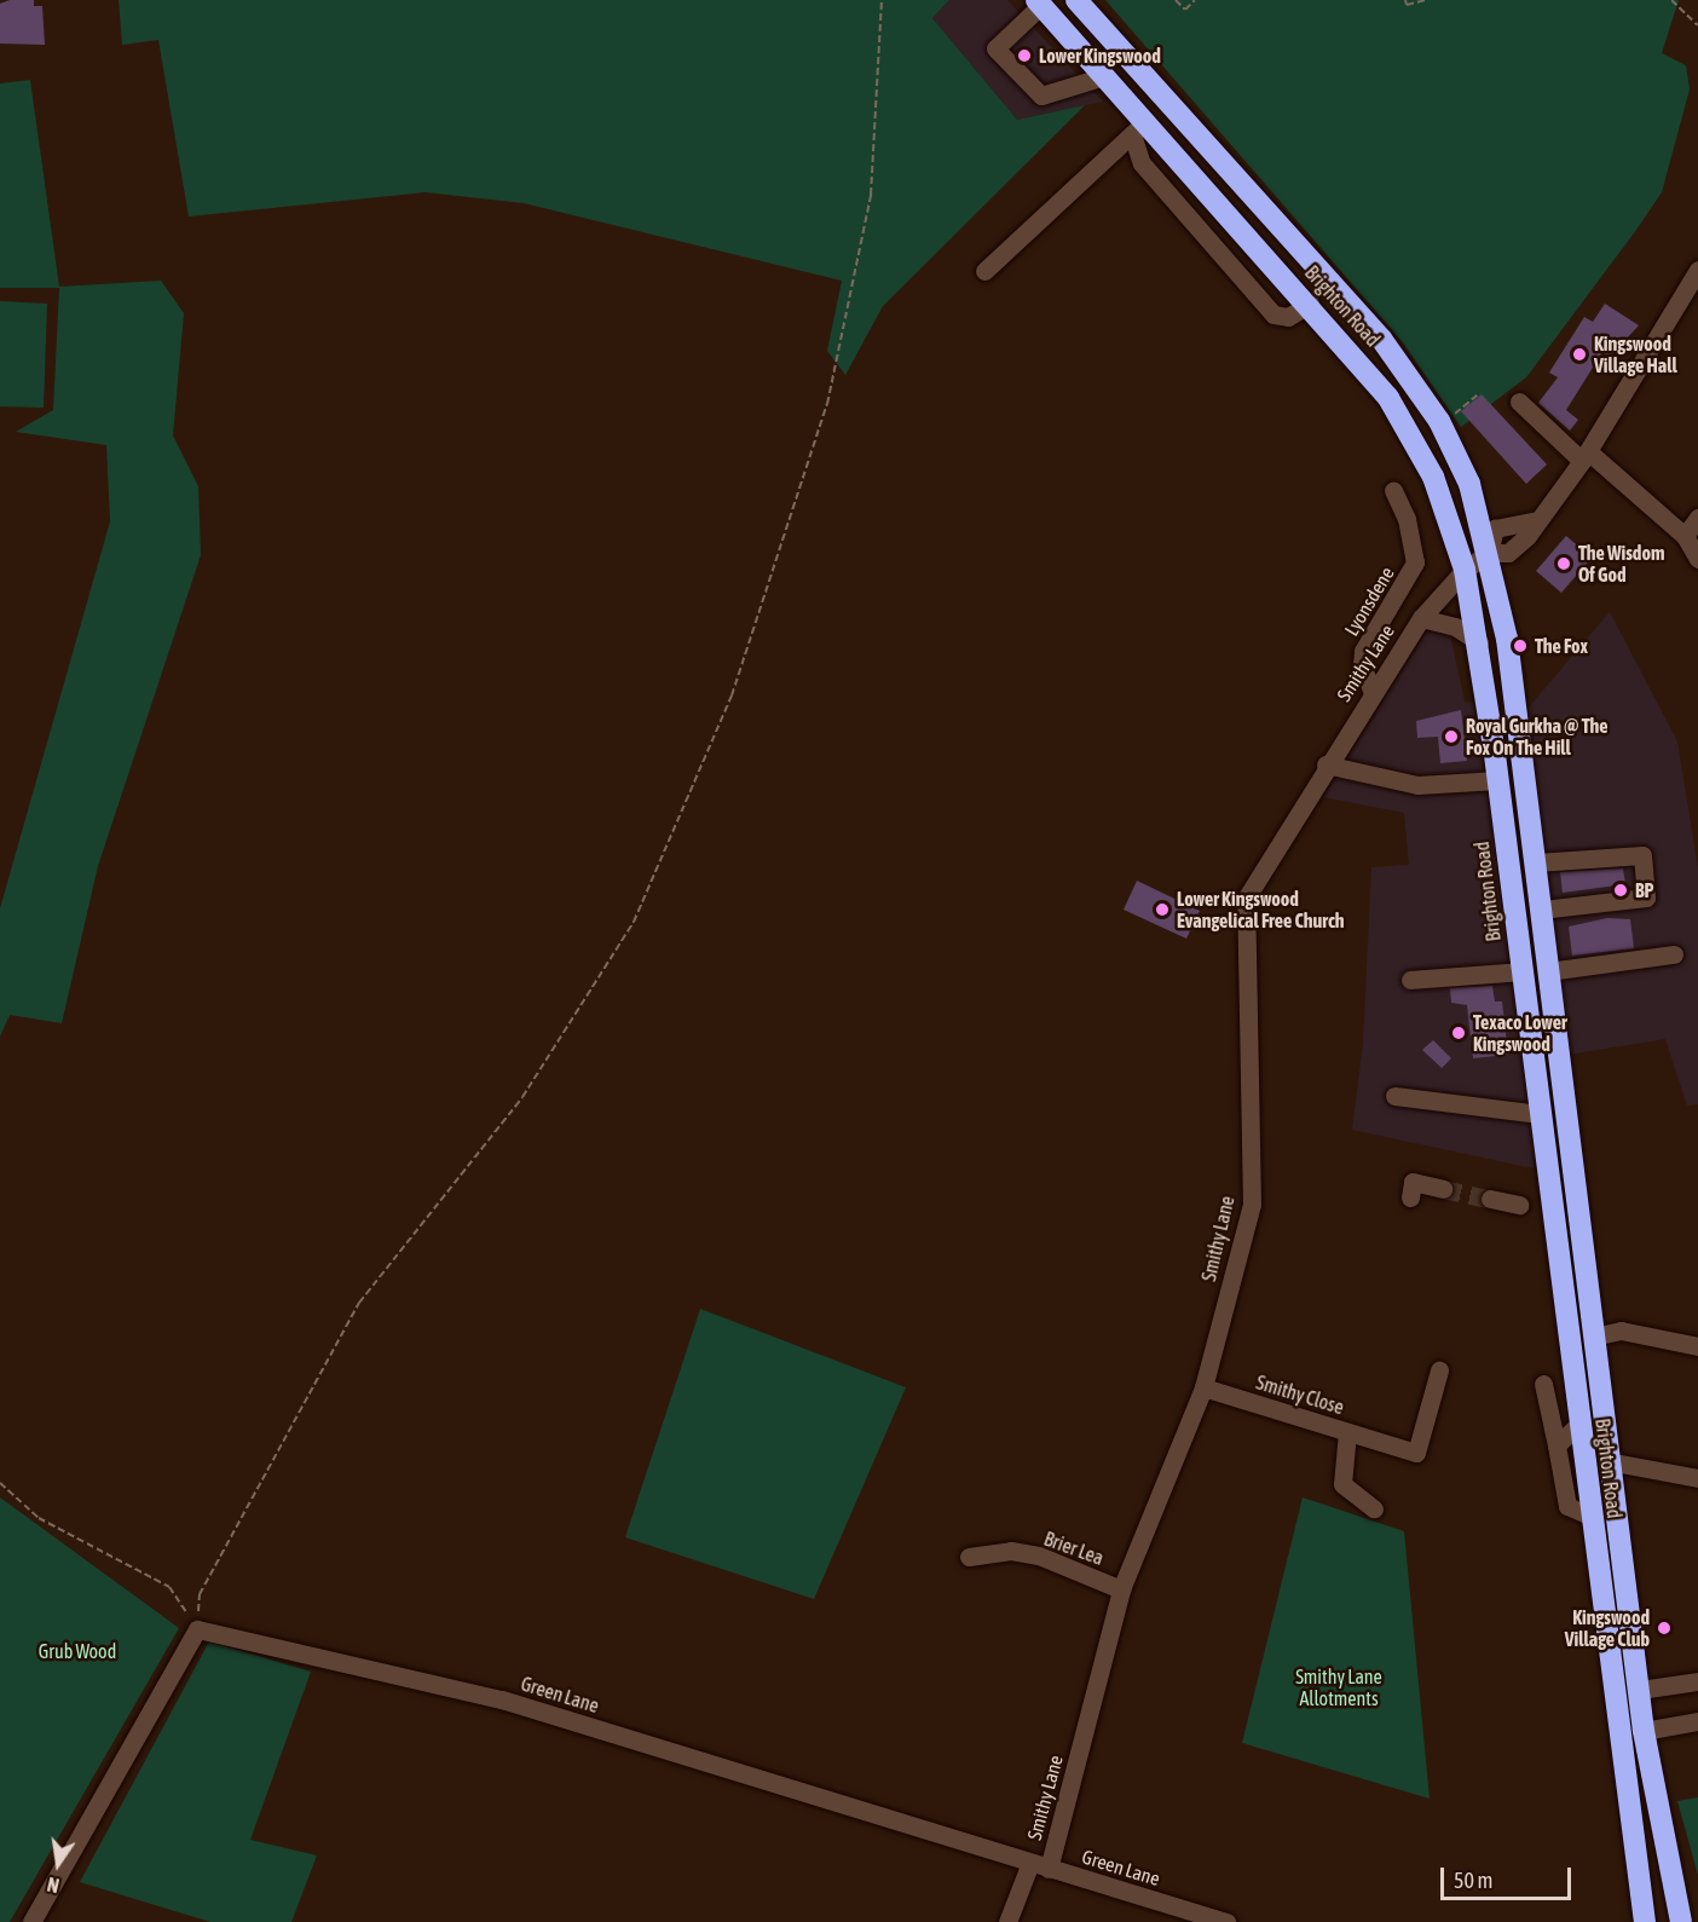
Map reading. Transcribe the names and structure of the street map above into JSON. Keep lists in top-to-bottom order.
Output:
{
  "streets": {
    "highway": ["Brighton Road"],
    "street": [
      "Lyonsdene",
      "Smithy Lane",
      "Smithy Close",
      "Brier Lea",
      "Green Lane"
    ]
  },
  "crossings": [
    ["Brighton Road", "Smithy Lane"],
    ["Lyonsdene", "Smithy Lane"],
    ["Smithy Lane", "Smithy Close"],
    ["Smithy Lane", "Brier Lea"],
    ["Smithy Lane", "Green Lane"]
  ],
  "parks": ["Grub Wood", "Smithy Lane Allotments"],
  "places": [
    "Lower Kingswood",
    "Kingswood Village Hall",
    "The Wisdom Of God",
    "The Fox",
    "Royal Gurkha @ The Fox On The Hill",
    "BP",
    "Lower Kingswood Evangelical Free Church",
    "Texaco Lower Kingswood",
    "Kingswood Village Club"
  ],
  "scale_bar": "50 m",
  "north": "bottom"
}
